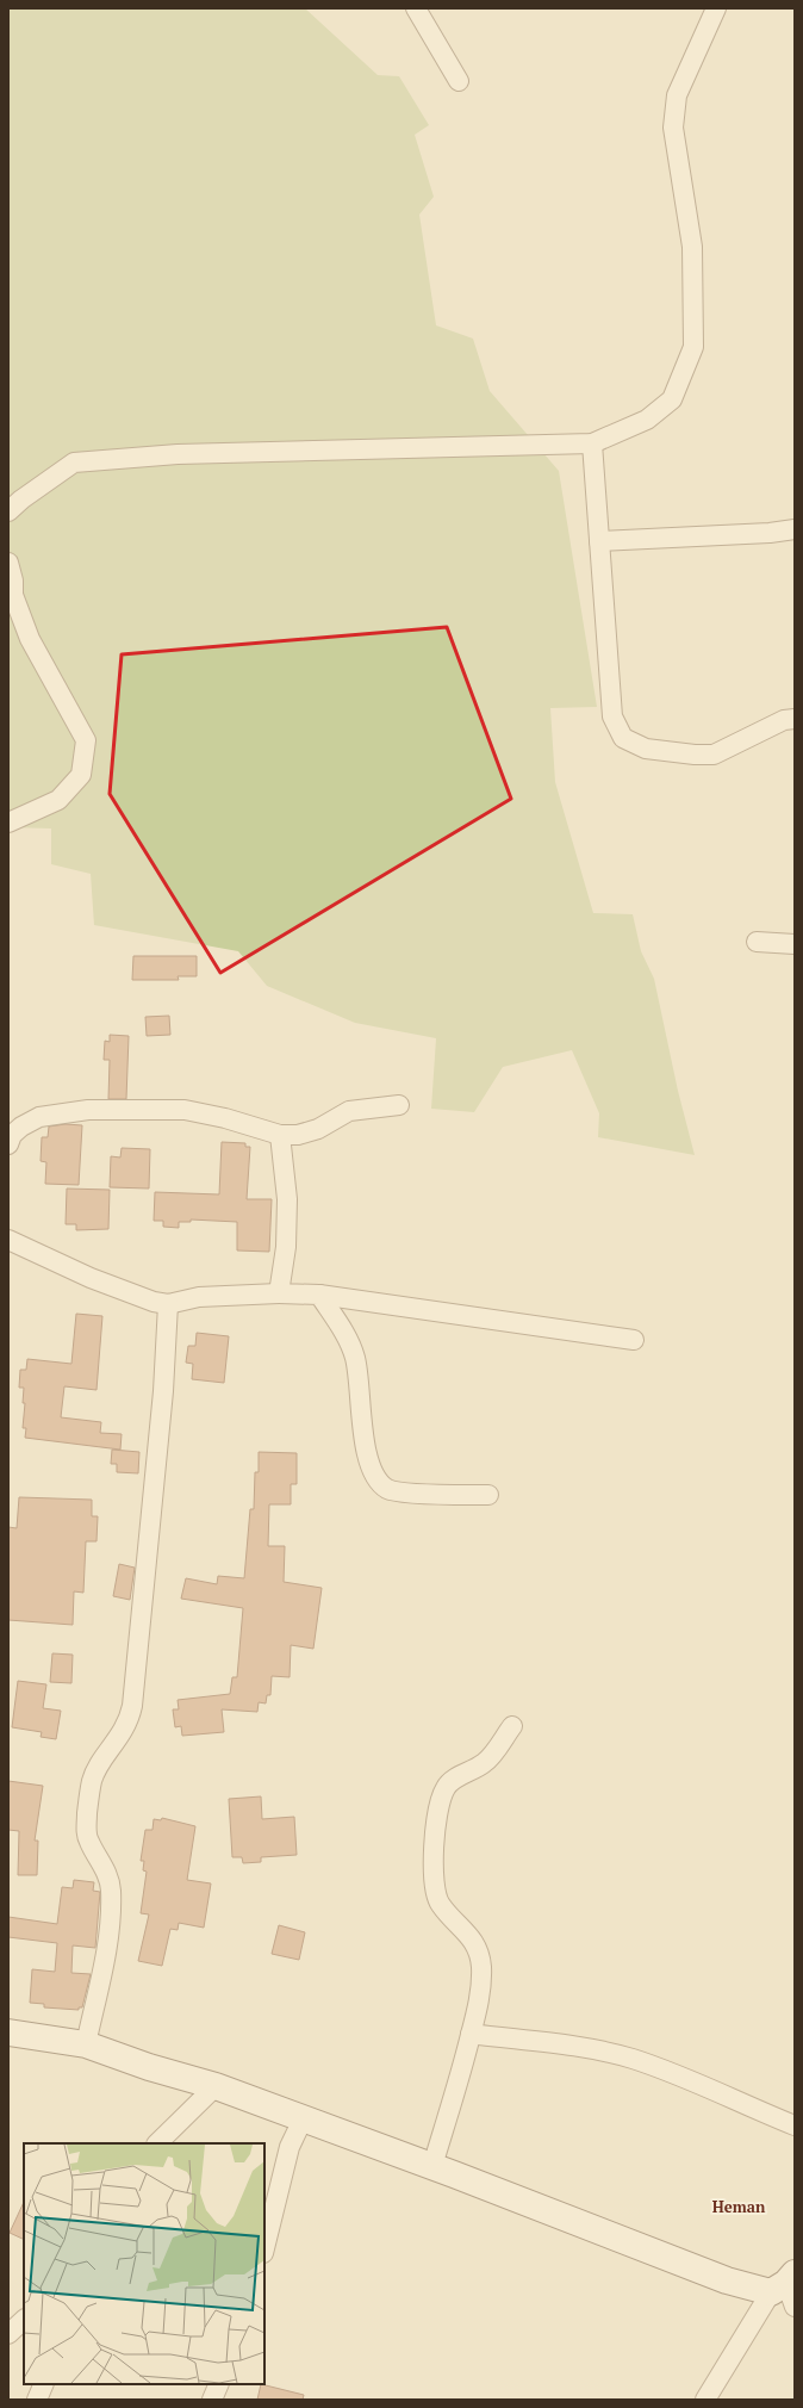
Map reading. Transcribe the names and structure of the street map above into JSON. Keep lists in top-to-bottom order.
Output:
{
  "districts": ["Heman"]
}
